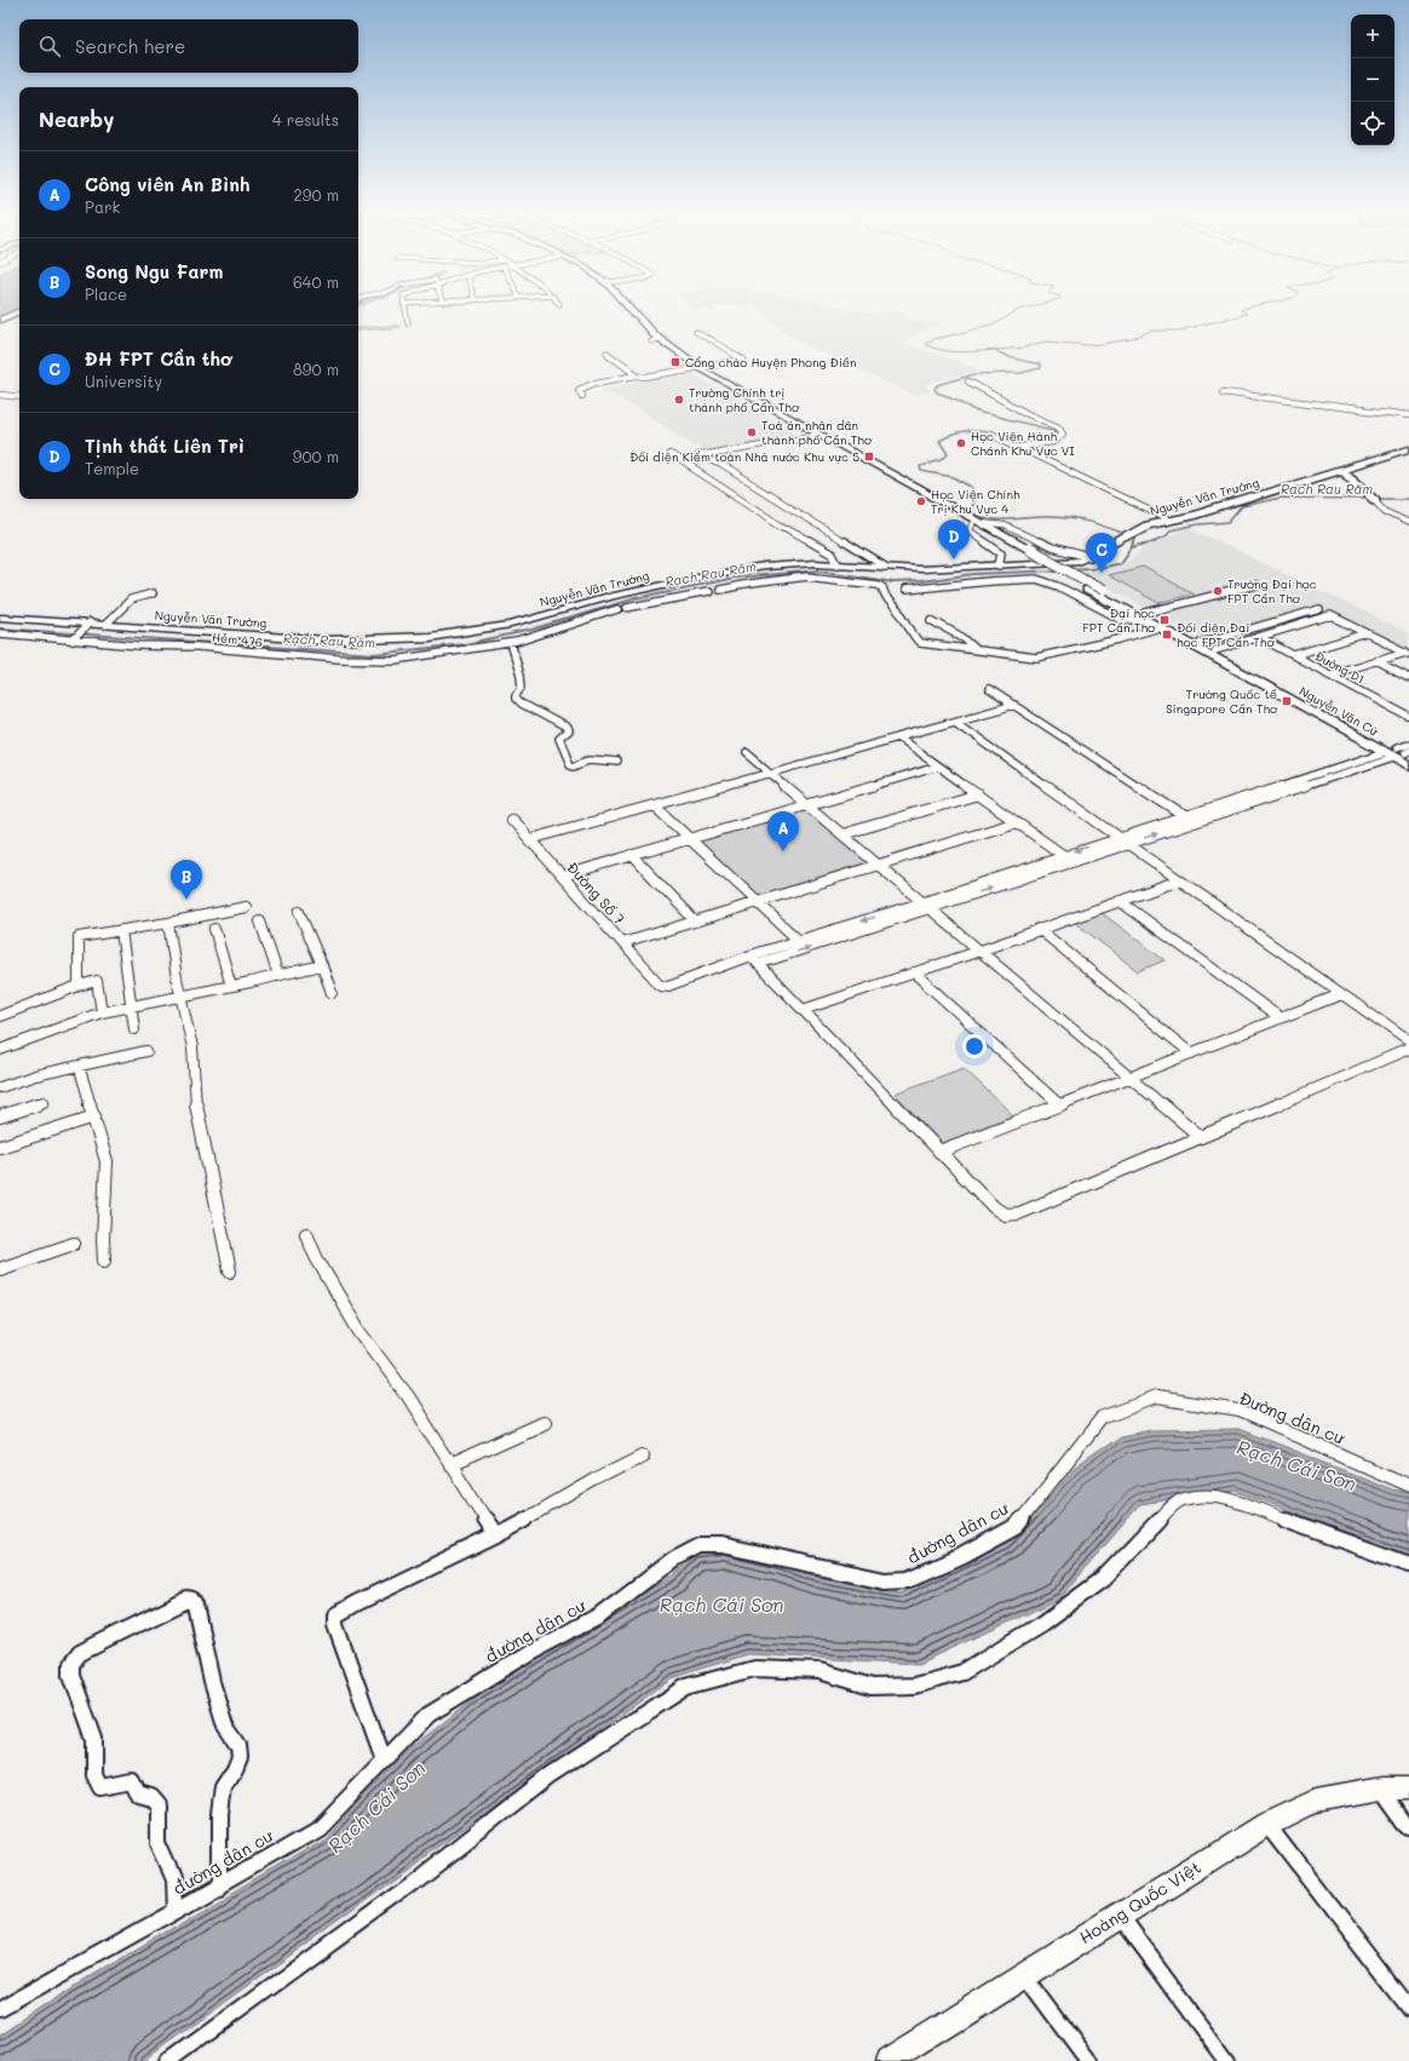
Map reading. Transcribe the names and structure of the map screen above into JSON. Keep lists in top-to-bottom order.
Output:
{
  "streets": {
    "main road": ["Nguyễn Văn Trường", "Nguyễn Văn Cừ", "Hoàng Quốc Việt"],
    "street": [
      "Hẻm 476",
      "Đường D1",
      "Đường Số 7",
      "Đường dân cư",
      "đường dân cư"
    ]
  },
  "crossings": [
    ["Đường dân cư", "đường dân cư"]
  ],
  "water": ["Rạch Rau Răm", "Rạch Cái Sơn"],
  "places": {
    "transit": [
      "Cổng chào Huyện Phong Điền",
      "Đối diện Kiểm toán Nhà nước Khu vực 5",
      "Đại học FPT Cần Thơ",
      "Đối diện Đại học FPT Cần Thơ",
      "Trường Quốc tế Singapore Cần Thơ"
    ],
    "other": [
      "Trường Chính trị thành phố Cần Thơ",
      "Toà án nhân dân thành phố Cần Thơ",
      "Học Viện Hành Chánh Khu Vực VI",
      "Học Viện Chính Trị Khu Vực 4",
      "Trường Đại học FPT Cần Thơ"
    ]
  },
  "page": {
    "map_buttons": ["+", "−"],
    "search": "Search here",
    "heading": ["Nearby", "4 results"],
    "list": [
      {
        "mark": "A",
        "name": "Công viên An Bình",
        "note": "Park",
        "value": "290 m"
      },
      {
        "mark": "B",
        "name": "Song Ngu Farm",
        "note": "Place",
        "value": "640 m"
      },
      {
        "mark": "C",
        "name": "ĐH FPT Cần thơ",
        "note": "University",
        "value": "890 m"
      },
      {
        "mark": "D",
        "name": "Tịnh thất Liên Trì",
        "note": "Temple",
        "value": "900 m"
      }
    ],
    "pins": [
      "D",
      "C",
      "A",
      "B"
    ]
  }
}
